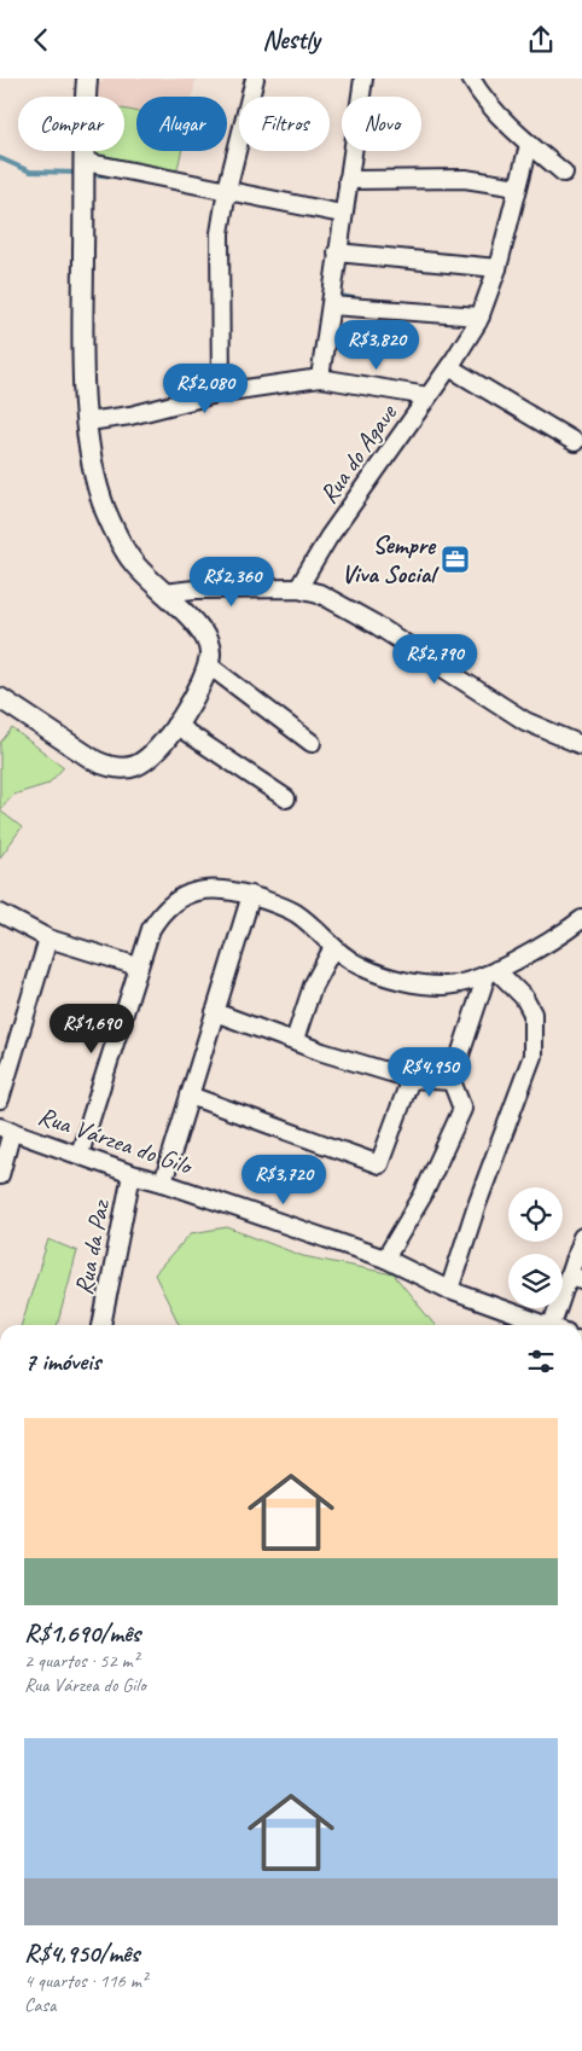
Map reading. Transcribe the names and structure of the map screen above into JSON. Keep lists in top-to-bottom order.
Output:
{
  "streets": {
    "street": ["Rua do Agave", "Rua Várzea do Gilo", "Rua da Paz"]
  },
  "crossings": [
    ["Rua Várzea do Gilo", "Rua da Paz"]
  ],
  "places": {
    "office": ["Sempre Viva Social"]
  },
  "page": {
    "header": "Nestly",
    "chip": [
      "Comprar",
      "Alugar",
      "Filtros",
      "Novo"
    ],
    "price": [
      "R$3,820",
      "R$2,080",
      "R$2,360",
      "R$2,790",
      "R$1,690",
      "R$4,950",
      "R$3,720"
    ],
    "heading": "7 imóveis",
    "list": [
      {
        "name": "R$1,690/mês",
        "note": "2 quartos · 52 m² · Rua Várzea do Gilo"
      },
      {
        "name": "R$4,950/mês",
        "note": "4 quartos · 116 m² · Casa"
      }
    ]
  }
}
